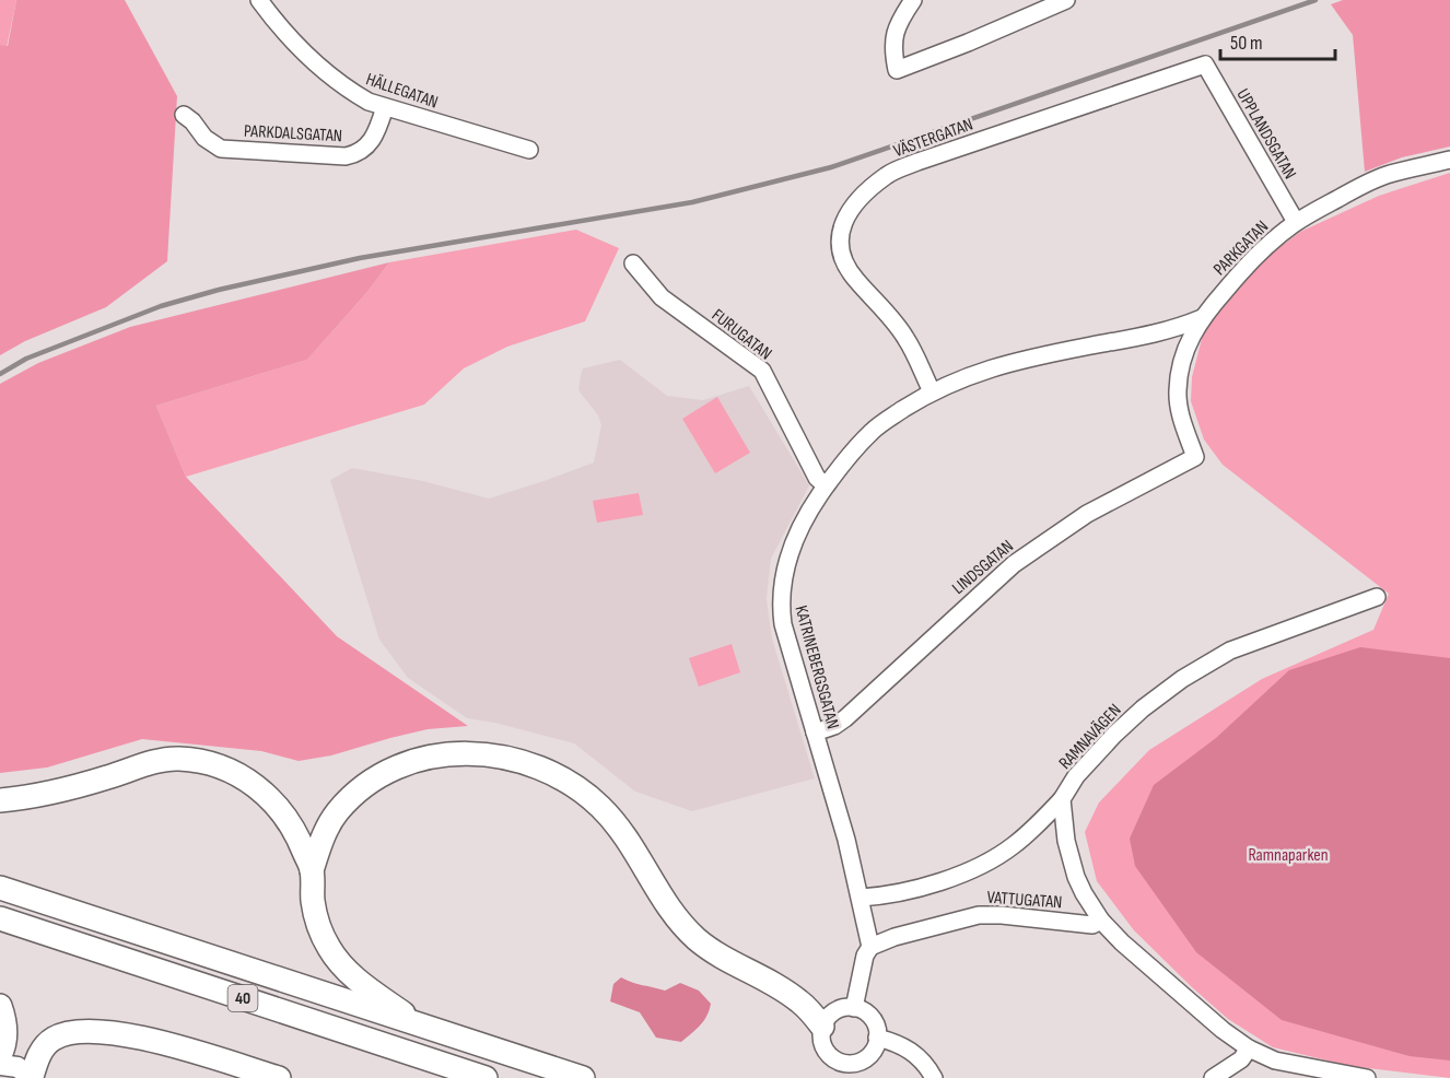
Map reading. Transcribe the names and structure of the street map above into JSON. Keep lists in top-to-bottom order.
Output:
{
  "streets": {
    "highway": ["40"],
    "street": [
      "HÄLLEGATAN",
      "PARKDALSGATAN",
      "UPPLANDSGATAN",
      "VÄSTERGATAN",
      "PARKGATAN",
      "FURUGATAN",
      "LINDSGATAN",
      "KATRINEBERGSGATAN",
      "RAMNAVÄGEN",
      "VATTUGATAN"
    ]
  },
  "crossings": [
    ["HÄLLEGATAN", "PARKDALSGATAN"],
    ["UPPLANDSGATAN", "VÄSTERGATAN"],
    ["UPPLANDSGATAN", "PARKGATAN"],
    ["VÄSTERGATAN", "KATRINEBERGSGATAN"],
    ["PARKGATAN", "LINDSGATAN"],
    ["PARKGATAN", "KATRINEBERGSGATAN"],
    ["FURUGATAN", "KATRINEBERGSGATAN"],
    ["LINDSGATAN", "KATRINEBERGSGATAN"],
    ["KATRINEBERGSGATAN", "VATTUGATAN"],
    ["RAMNAVÄGEN", "VATTUGATAN"]
  ],
  "parks": ["Ramnaparken"],
  "scale_bar": "50 m"
}
